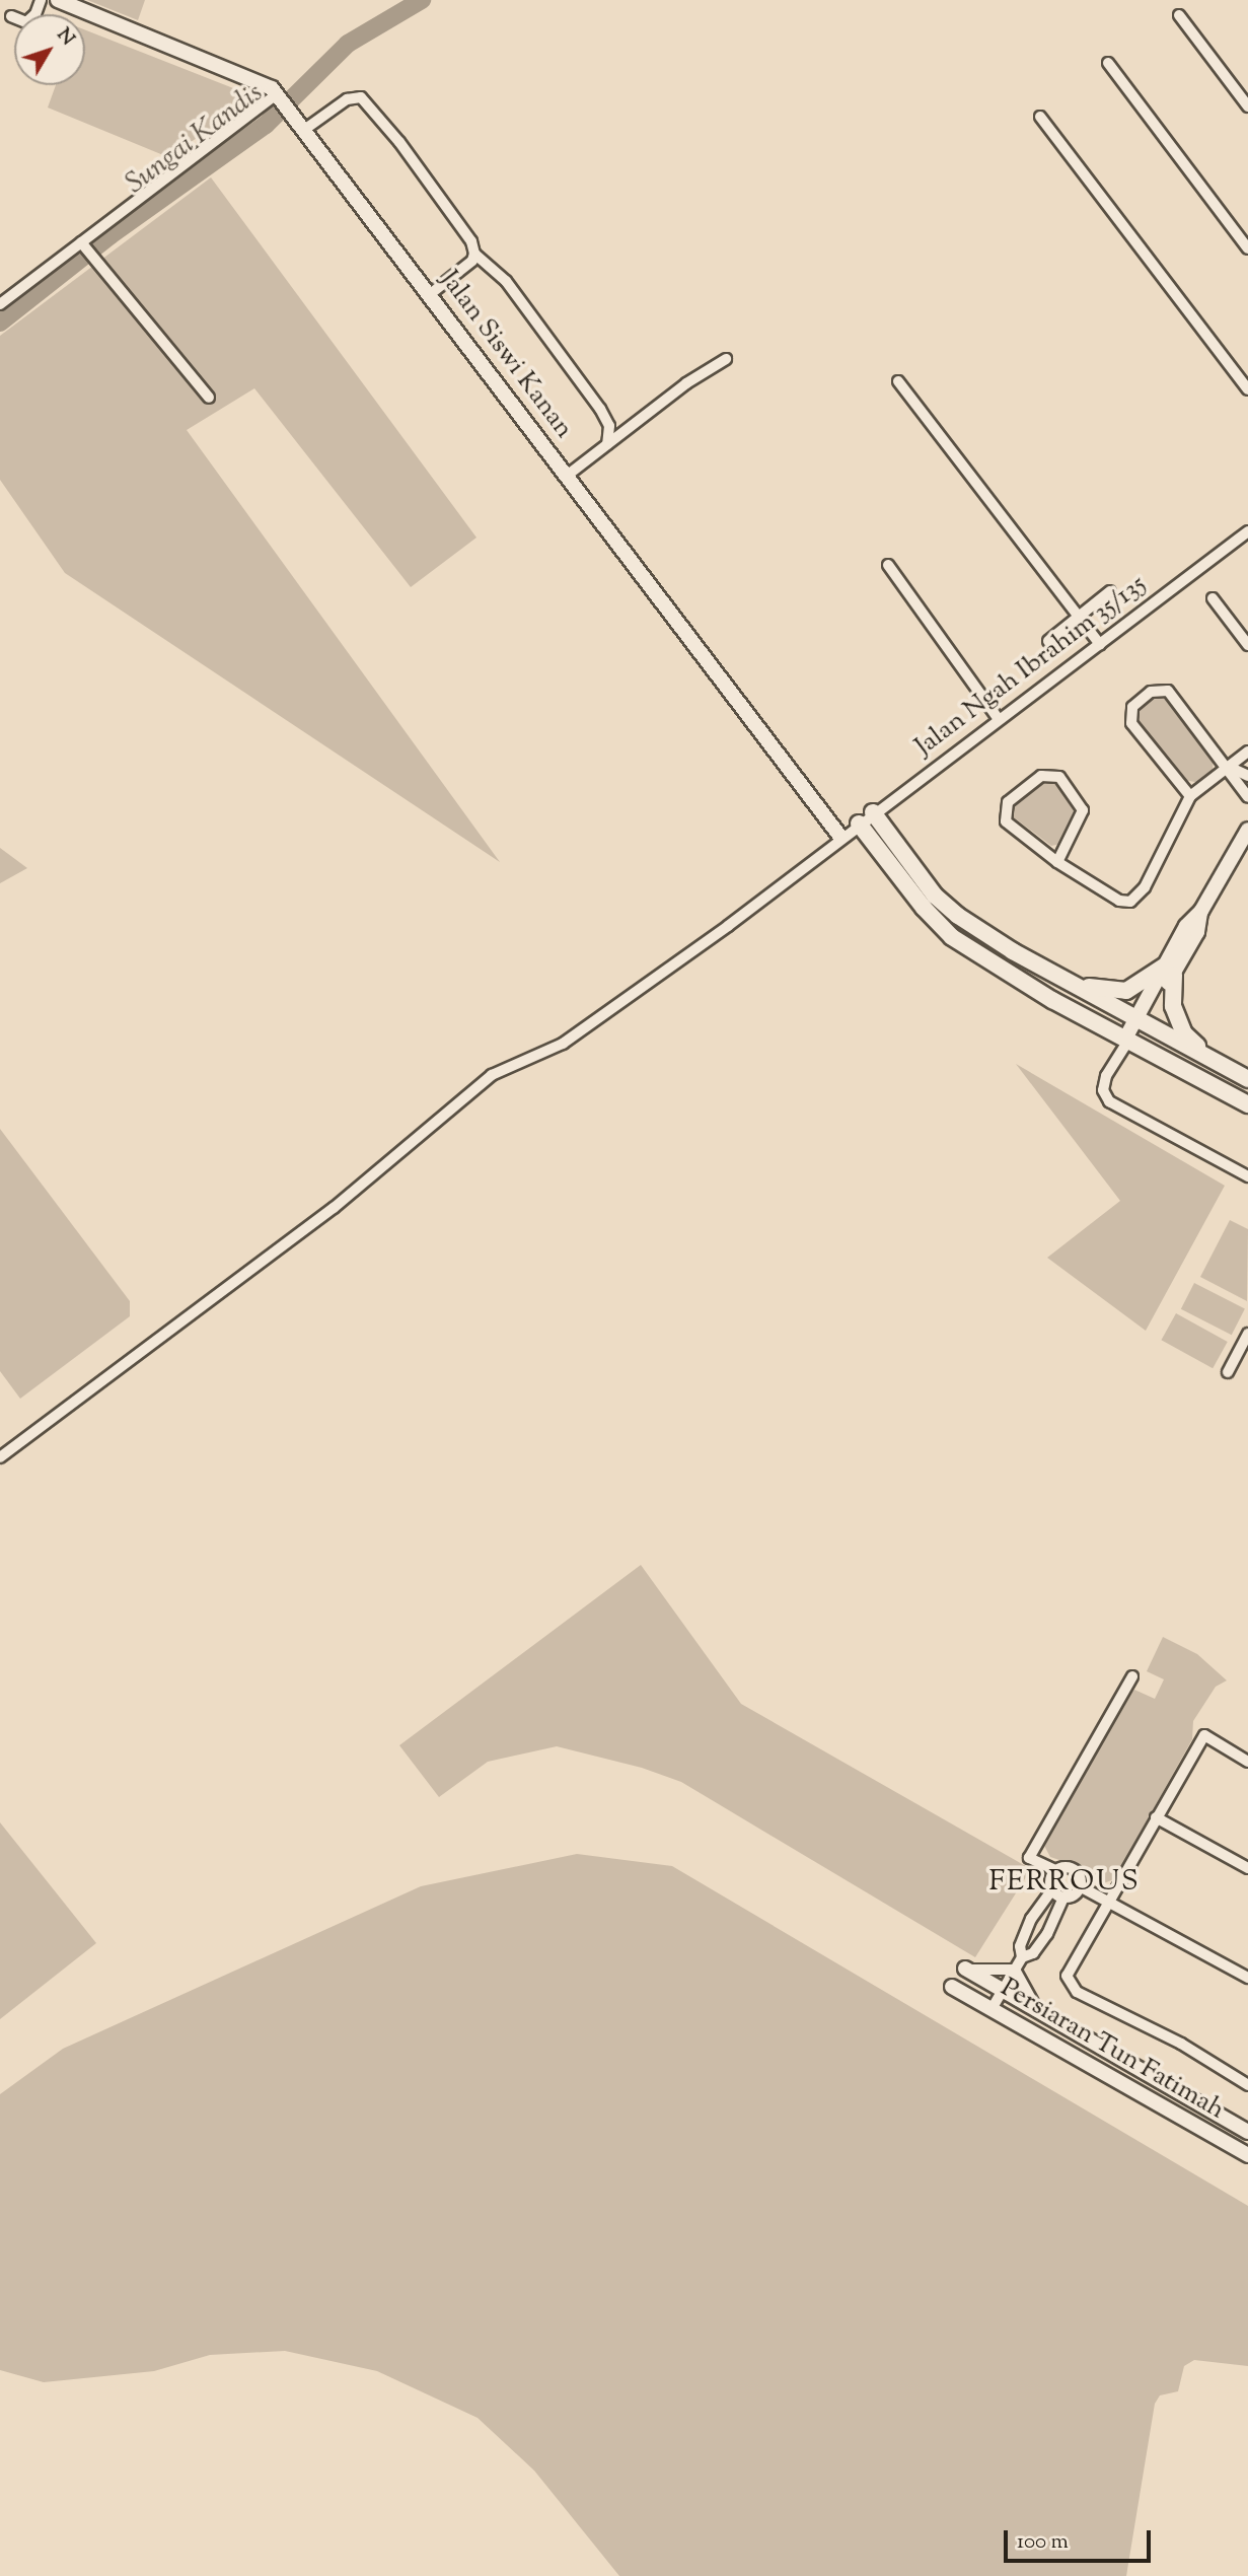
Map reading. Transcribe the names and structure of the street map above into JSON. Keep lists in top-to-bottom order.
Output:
{
  "streets": {
    "street": ["Jalan Siswi Kanan", "Jalan Ngah Ibrahim 35/135", "Persiaran Tun Fatimah"]
  },
  "crossings": [
    ["Jalan Siswi Kanan", "Jalan Ngah Ibrahim 35/135"]
  ],
  "districts": ["FERROUS"],
  "water": ["Sungai Kandis"],
  "scale_bar": "100 m",
  "north": "top right"
}
